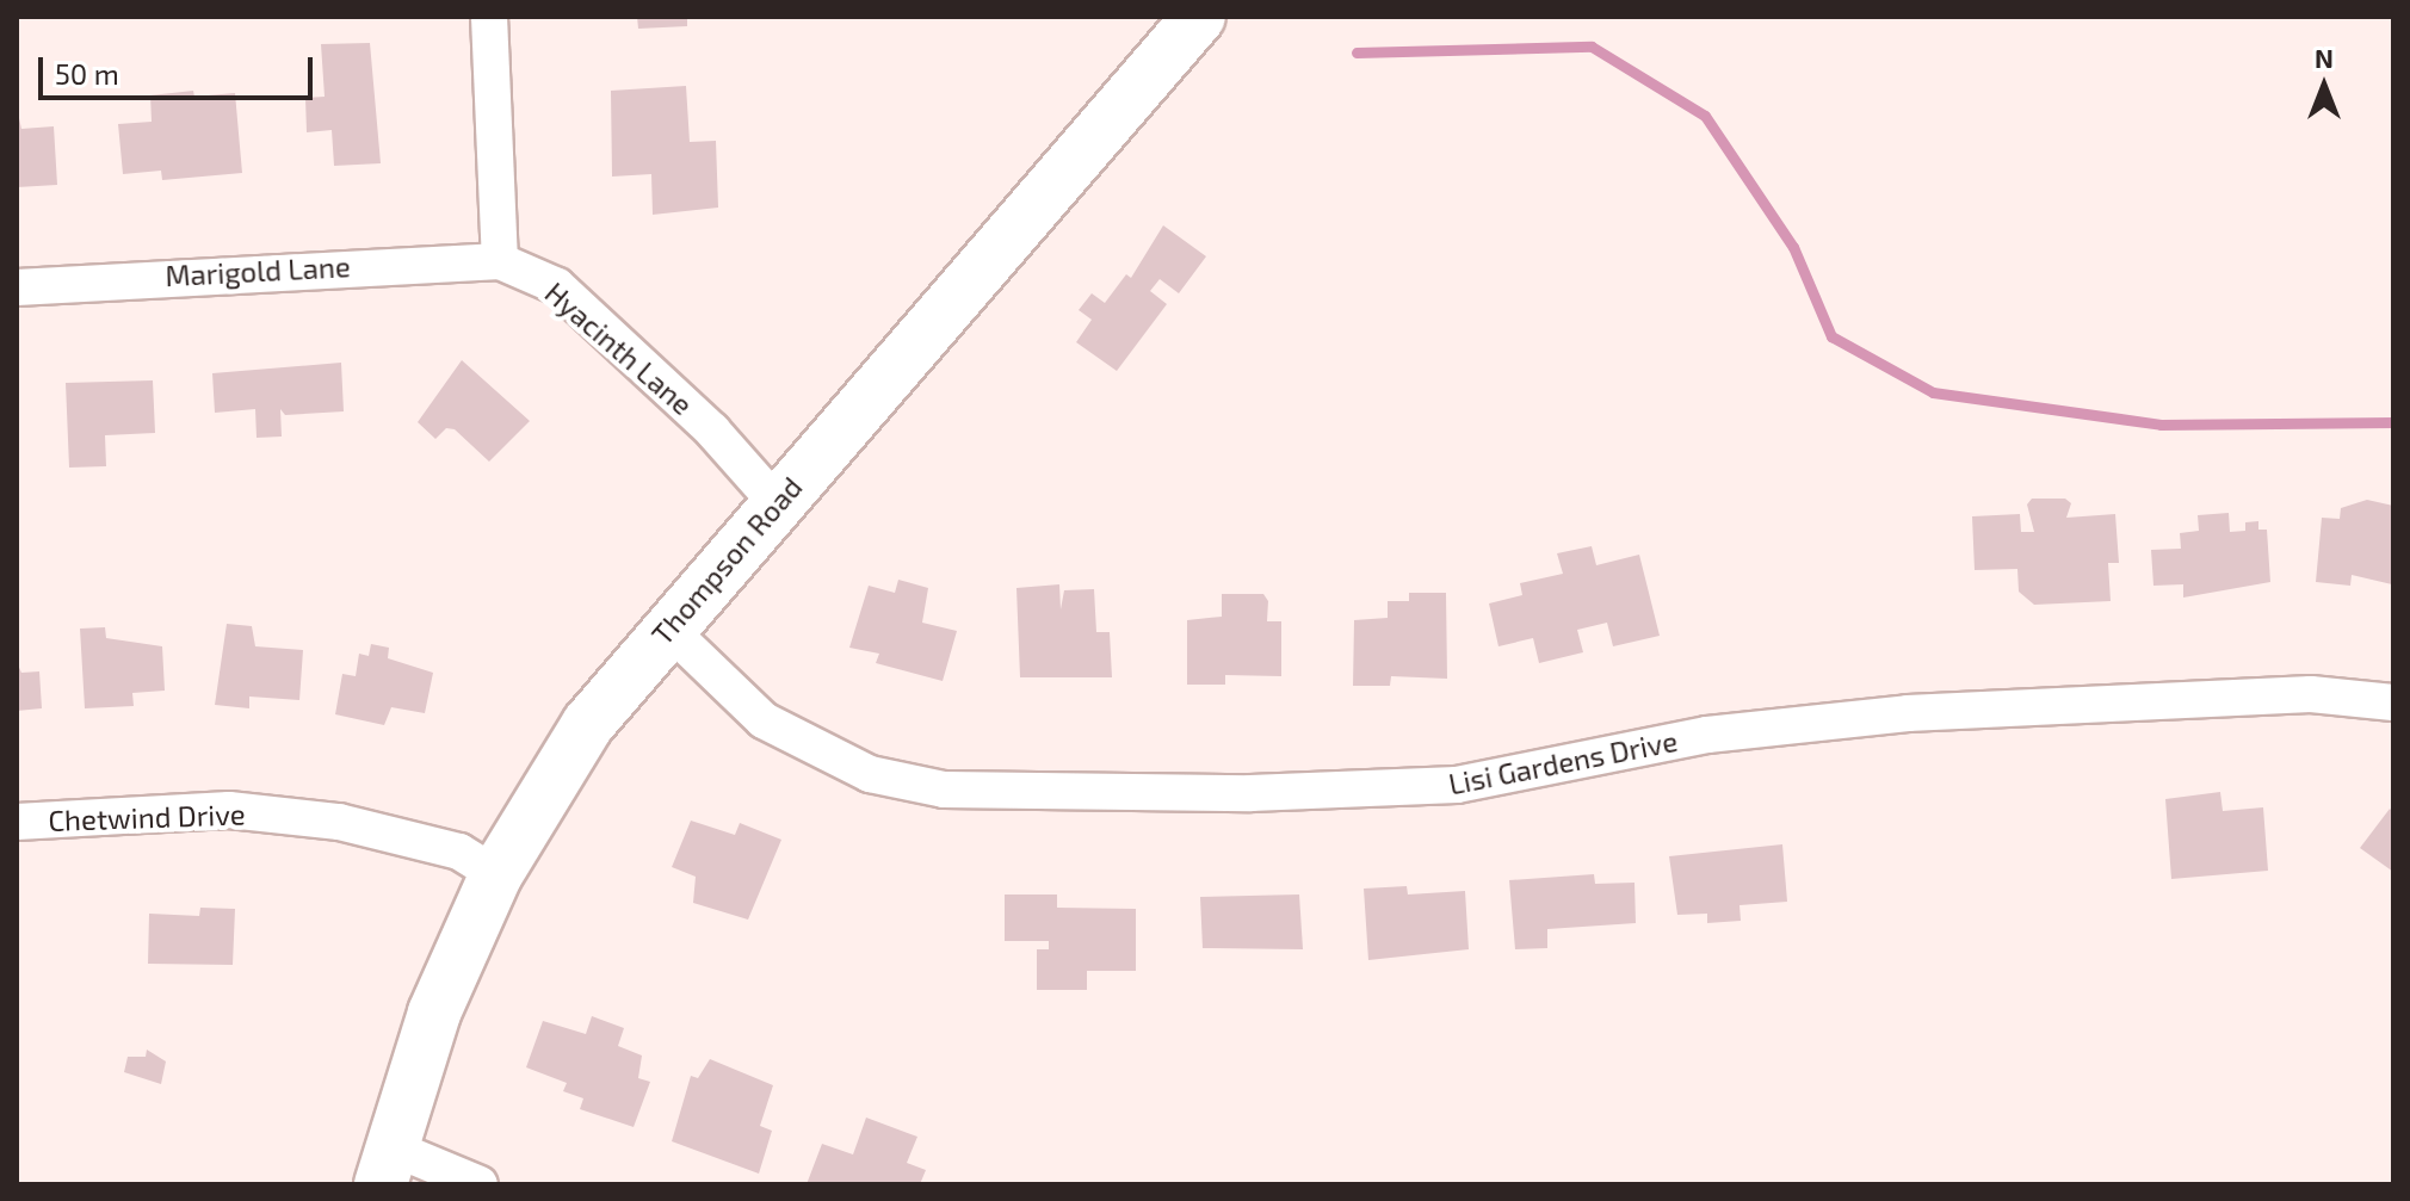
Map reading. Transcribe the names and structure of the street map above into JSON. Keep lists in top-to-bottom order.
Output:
{
  "streets": {
    "street": [
      "Marigold Lane",
      "Hyacinth Lane",
      "Thompson Road",
      "Lisi Gardens Drive",
      "Chetwind Drive"
    ]
  },
  "crossings": [
    ["Marigold Lane", "Hyacinth Lane"],
    ["Hyacinth Lane", "Thompson Road"],
    ["Thompson Road", "Lisi Gardens Drive"],
    ["Thompson Road", "Chetwind Drive"]
  ],
  "scale_bar": "50 m",
  "north": "top"
}
